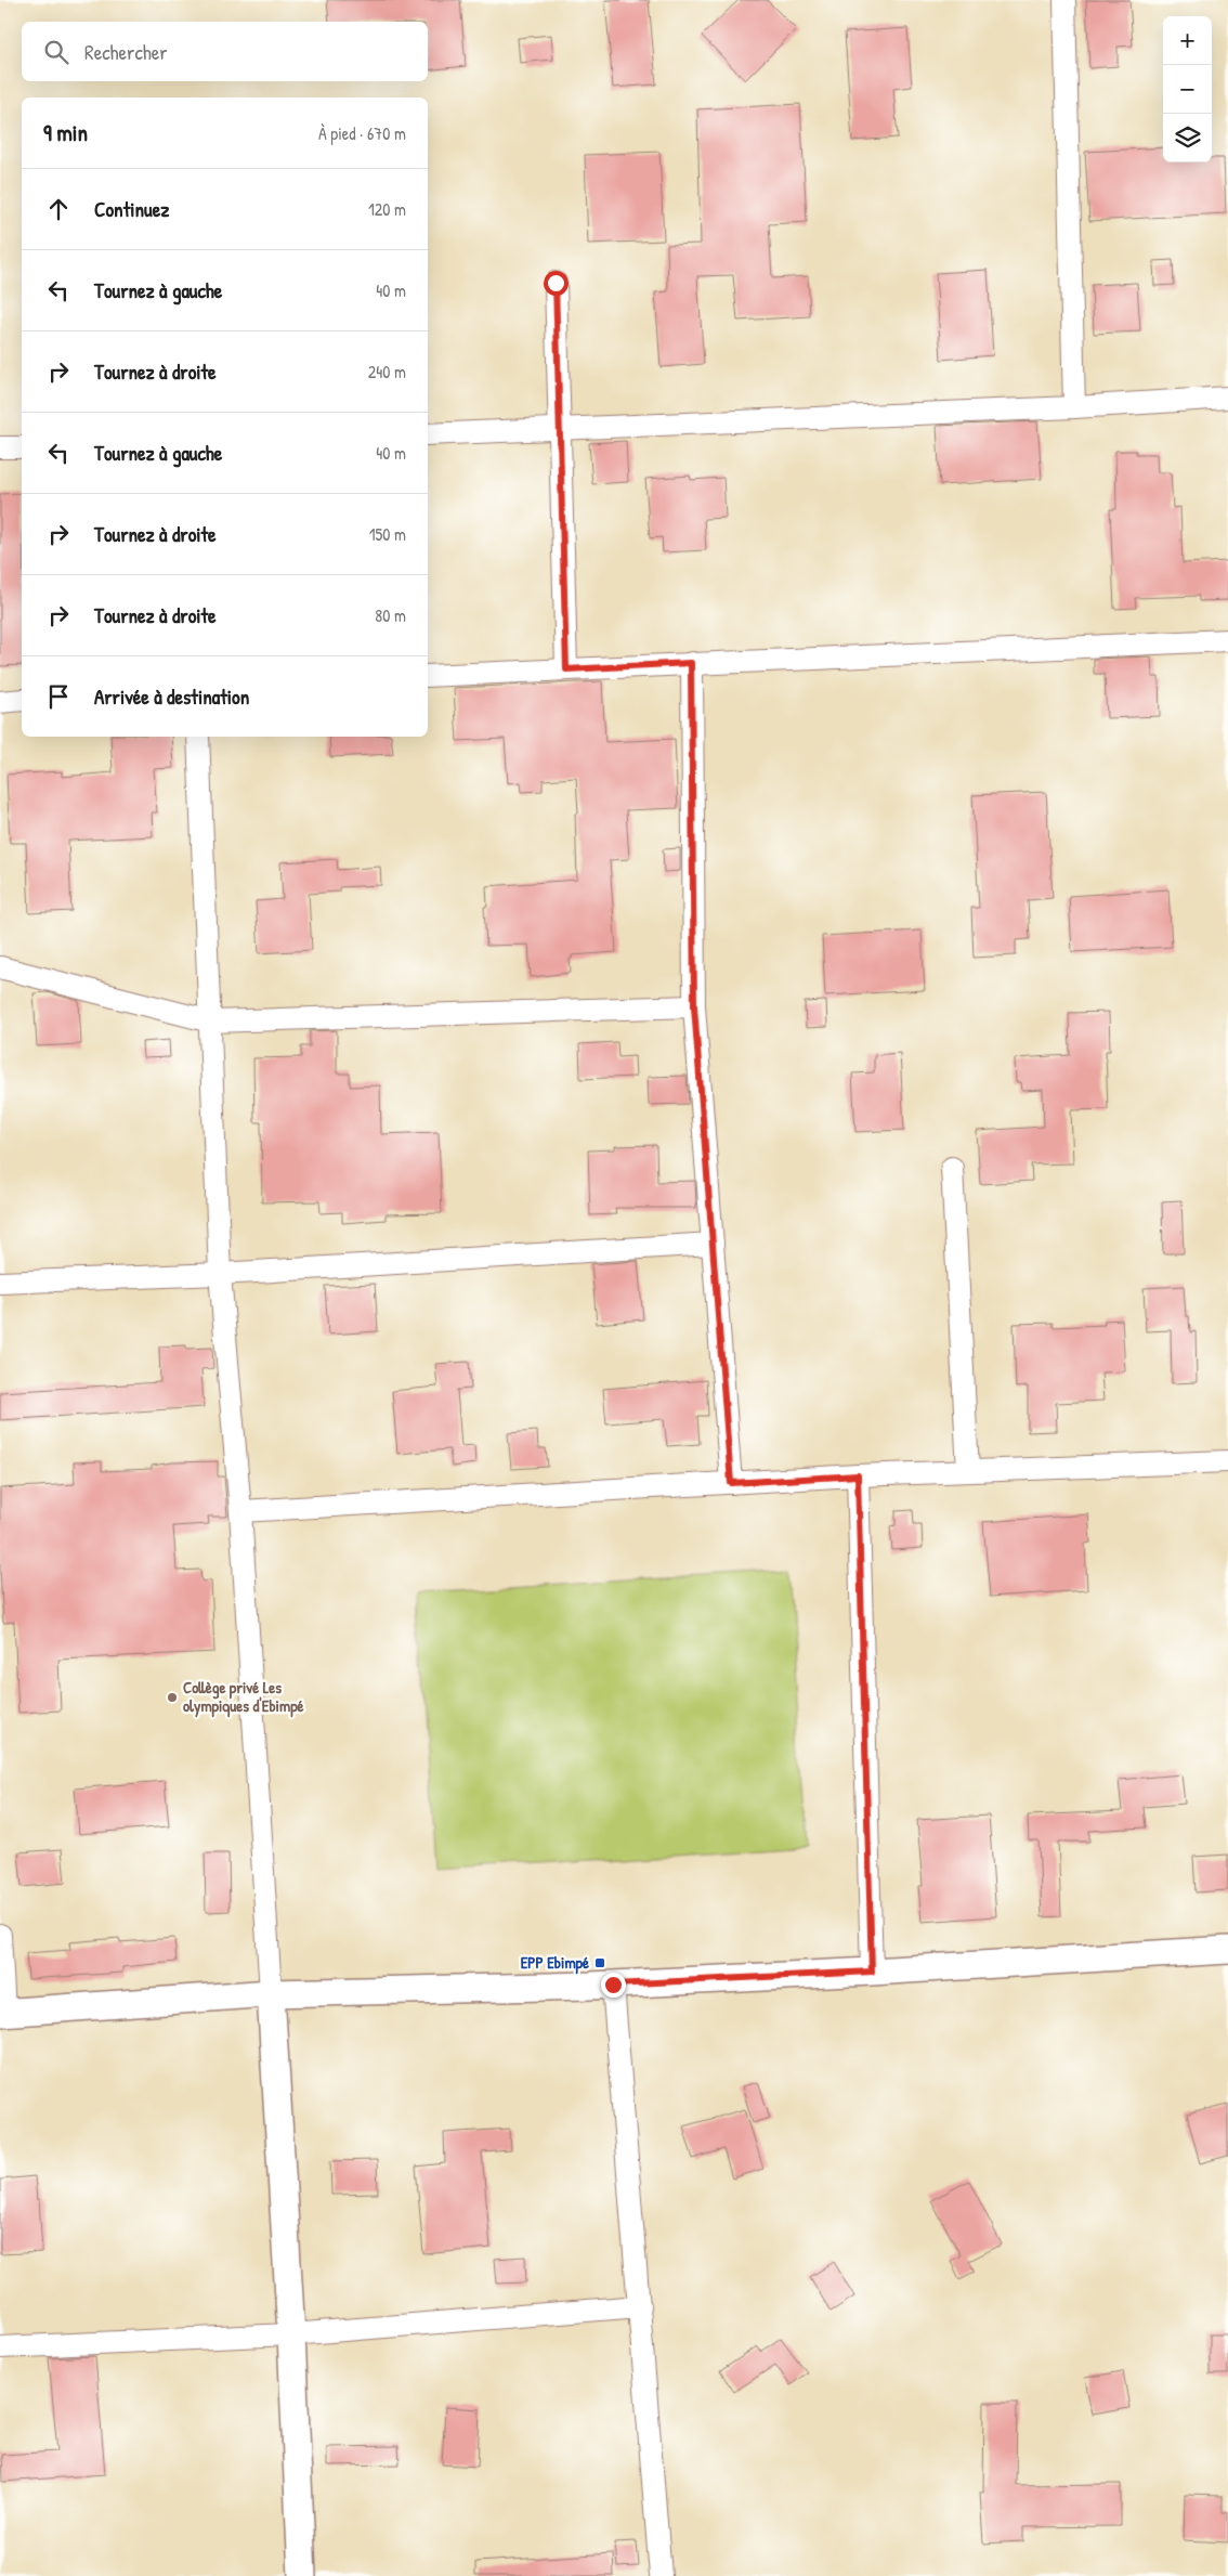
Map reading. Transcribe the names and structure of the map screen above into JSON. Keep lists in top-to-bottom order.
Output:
{
  "places": {
    "other": ["Collège privé Les olympiques d'Ebimpé"],
    "transit": ["EPP Ebimpé"]
  },
  "page": {
    "map_buttons": ["+", "−"],
    "search": "Rechercher",
    "heading": ["9 min", "À pied · 670 m"],
    "list": [
      ["Continuez", "120 m"],
      ["Tournez à gauche", "40 m"],
      ["Tournez à droite", "240 m"],
      ["Tournez à gauche", "40 m"],
      ["Tournez à droite", "150 m"],
      ["Tournez à droite", "80 m"],
      "Arrivée à destination"
    ]
  }
}
